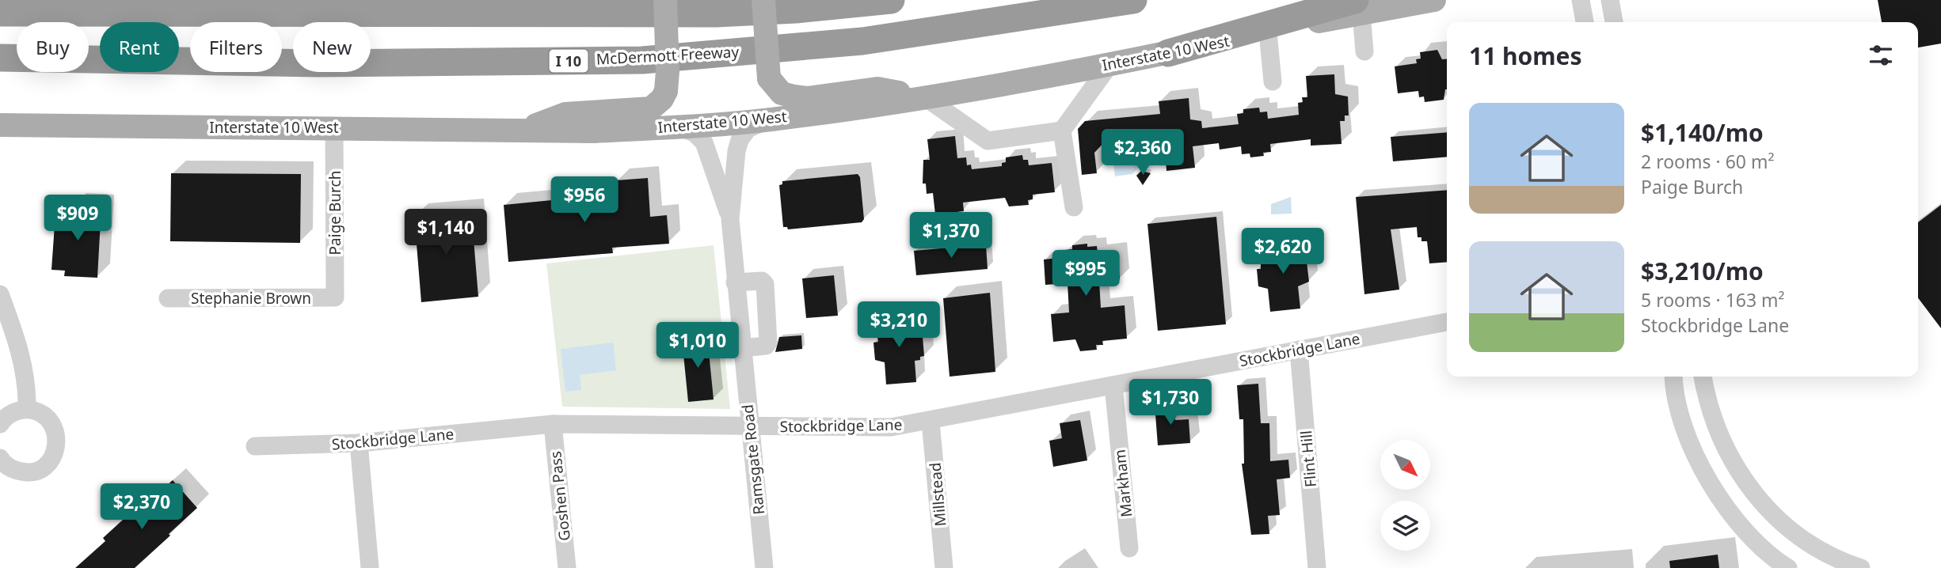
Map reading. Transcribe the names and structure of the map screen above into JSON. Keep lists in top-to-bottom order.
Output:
{
  "streets": {
    "highway": ["McDermott Freeway", "I 10"],
    "main road": ["Interstate 10 West"],
    "street": [
      "Paige Burch",
      "Stephanie Brown",
      "Stockbridge Lane",
      "Flint Hill",
      "Ramsgate Road",
      "Markham",
      "Millstead",
      "Goshen Pass"
    ]
  },
  "crossings": [
    ["Interstate 10 West", "Paige Burch"],
    ["Interstate 10 West", "Ramsgate Road"],
    ["Paige Burch", "Stephanie Brown"],
    ["Stockbridge Lane", "Flint Hill"],
    ["Stockbridge Lane", "Ramsgate Road"],
    ["Stockbridge Lane", "Markham"],
    ["Stockbridge Lane", "Millstead"],
    ["Stockbridge Lane", "Goshen Pass"]
  ],
  "north": "bottom right",
  "page": {
    "chip": [
      "Buy",
      "Rent",
      "Filters",
      "New"
    ],
    "heading": "11 homes",
    "list": [
      {
        "name": "$1,140/mo",
        "note": "2 rooms · 60 m² · Paige Burch"
      },
      {
        "name": "$3,210/mo",
        "note": "5 rooms · 163 m² · Stockbridge Lane"
      }
    ],
    "price": [
      "$2,360",
      "$956",
      "$909",
      "$1,140",
      "$1,370",
      "$2,620",
      "$995",
      "$3,210",
      "$1,010",
      "$1,730",
      "$2,370"
    ]
  }
}
